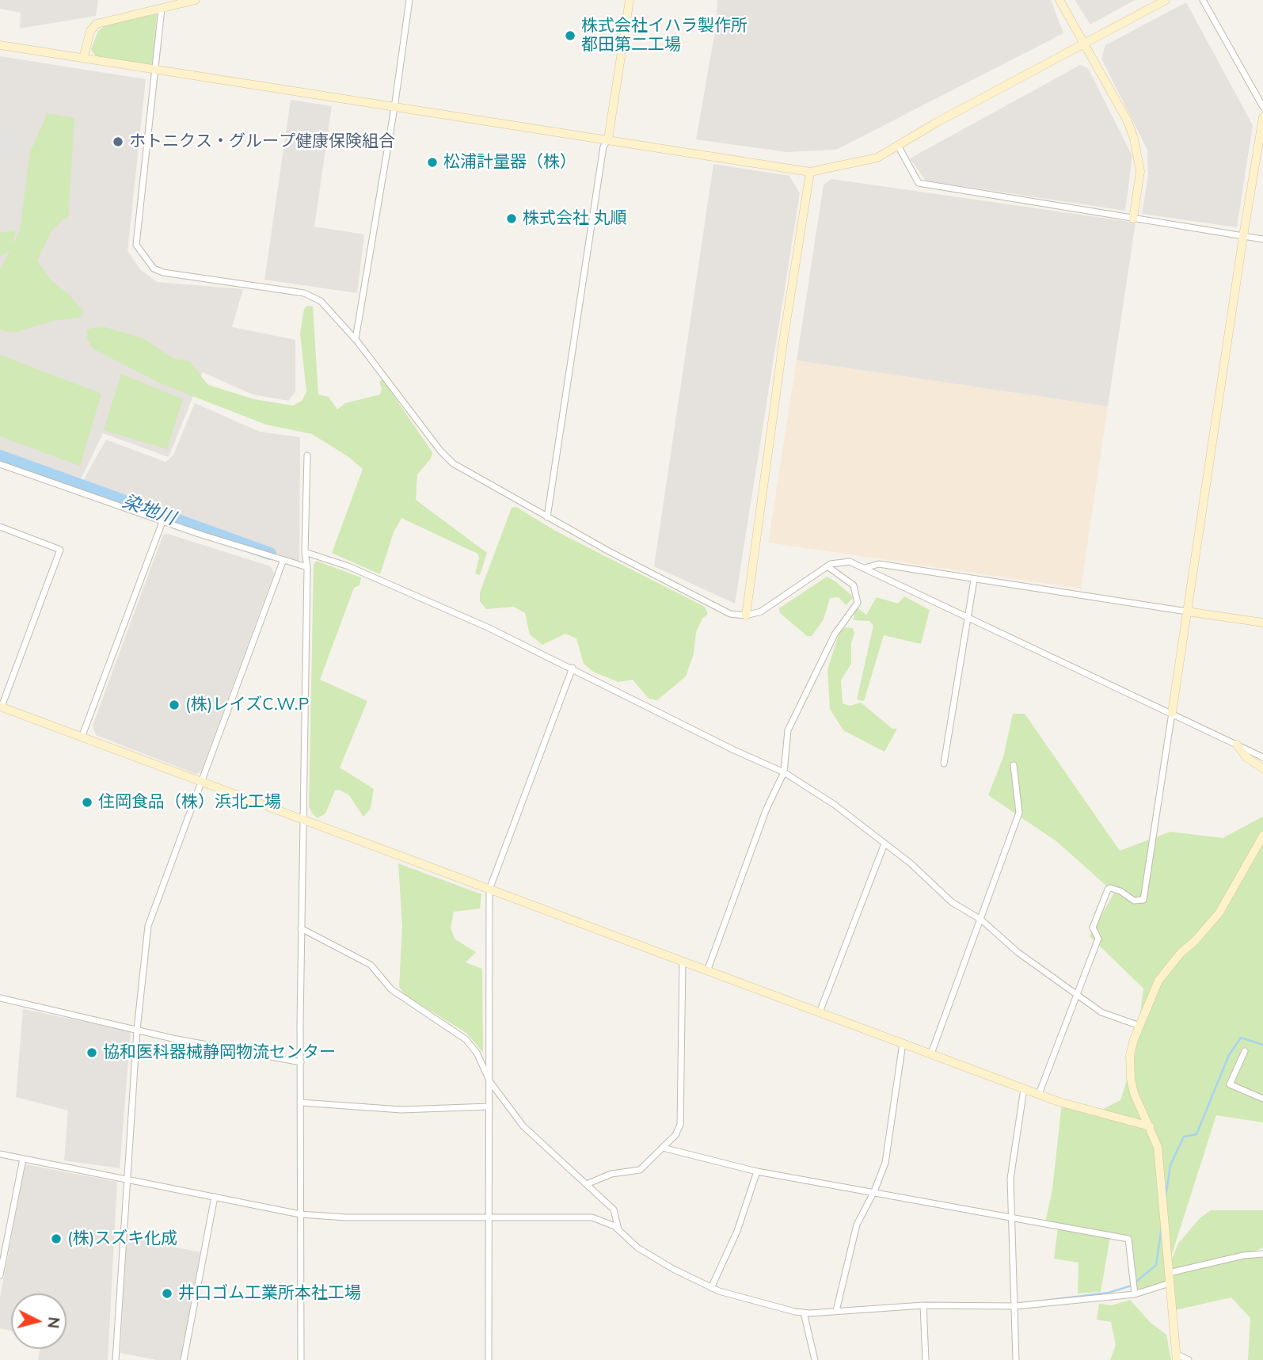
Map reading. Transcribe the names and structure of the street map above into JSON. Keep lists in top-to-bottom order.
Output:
{
  "water": ["染地川"],
  "places": [
    "株式会社イハラ製作所 都田第二工場",
    "ホトニクス・グループ健康保険組合",
    "松浦計量器（株）",
    "株式会社 丸順",
    "(株)レイズC.W.P",
    "住岡食品（株）浜北工場",
    "協和医科器械静岡物流センター",
    "(株)スズキ化成",
    "井口ゴム工業所本社工場"
  ],
  "north": "right"
}
